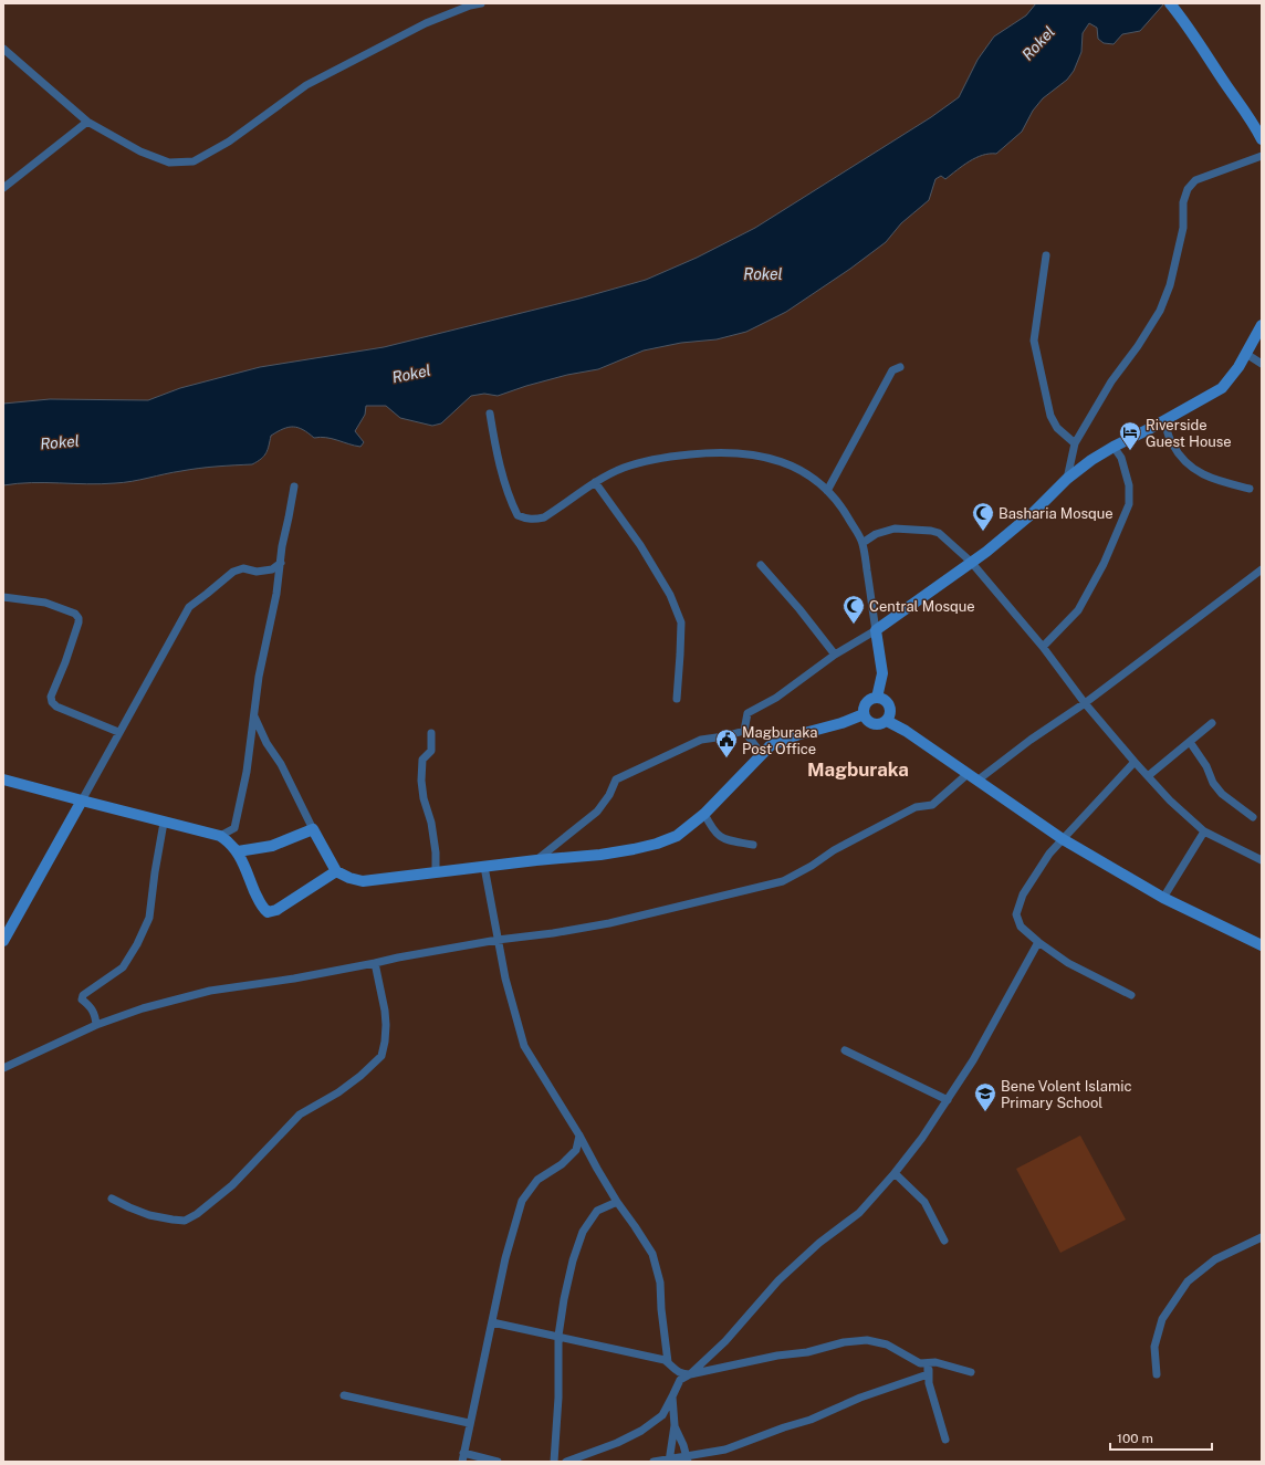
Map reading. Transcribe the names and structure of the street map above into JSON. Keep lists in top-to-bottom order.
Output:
{
  "districts": ["Magburaka"],
  "water": ["Rokel"],
  "places": {
    "hotel": ["Riverside Guest House"],
    "mosque": ["Basharia Mosque", "Central Mosque"],
    "public building": ["Magburaka Post Office"],
    "school or university": ["Bene Volent Islamic Primary School"]
  },
  "scale_bar": "100 m"
}
